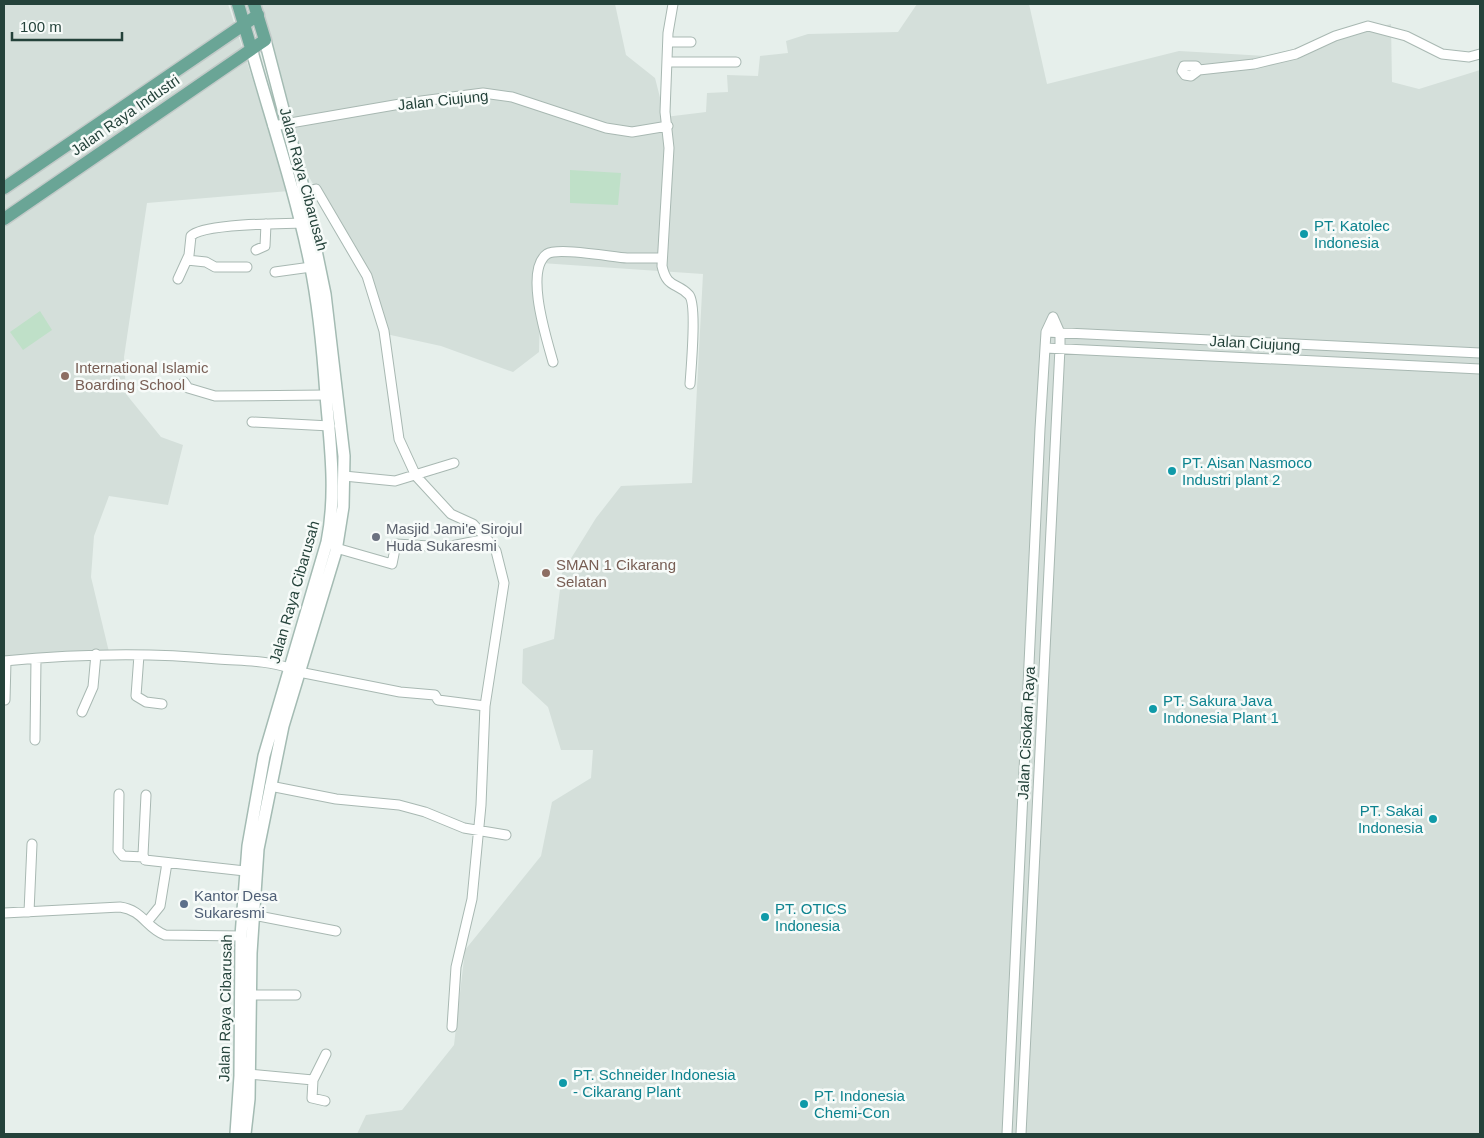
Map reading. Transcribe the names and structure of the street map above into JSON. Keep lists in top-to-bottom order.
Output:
{
  "streets": {
    "main road": ["Jalan Raya Industri", "Jalan Raya Cibarusah"],
    "street": ["Jalan Ciujung", "Jalan Cisokan Raya"]
  },
  "crossings": [
    ["Jalan Ciujung", "Jalan Raya Cibarusah"],
    ["Jalan Ciujung", "Jalan Cisokan Raya"],
    ["Jalan Raya Industri", "Jalan Raya Cibarusah"]
  ],
  "places": [
    "PT. Katolec Indonesia",
    "International Islamic Boarding School",
    "PT. Aisan Nasmoco Industri plant 2",
    "Masjid Jami'e Sirojul Huda Sukaresmi",
    "SMAN 1 Cikarang Selatan",
    "PT. Sakura Java Indonesia Plant 1",
    "PT. Sakai Indonesia",
    "Kantor Desa Sukaresmi",
    "PT. OTICS Indonesia",
    "PT. Schneider Indonesia - Cikarang Plant",
    "PT. Indonesia Chemi-Con"
  ],
  "scale_bar": "100 m"
}
